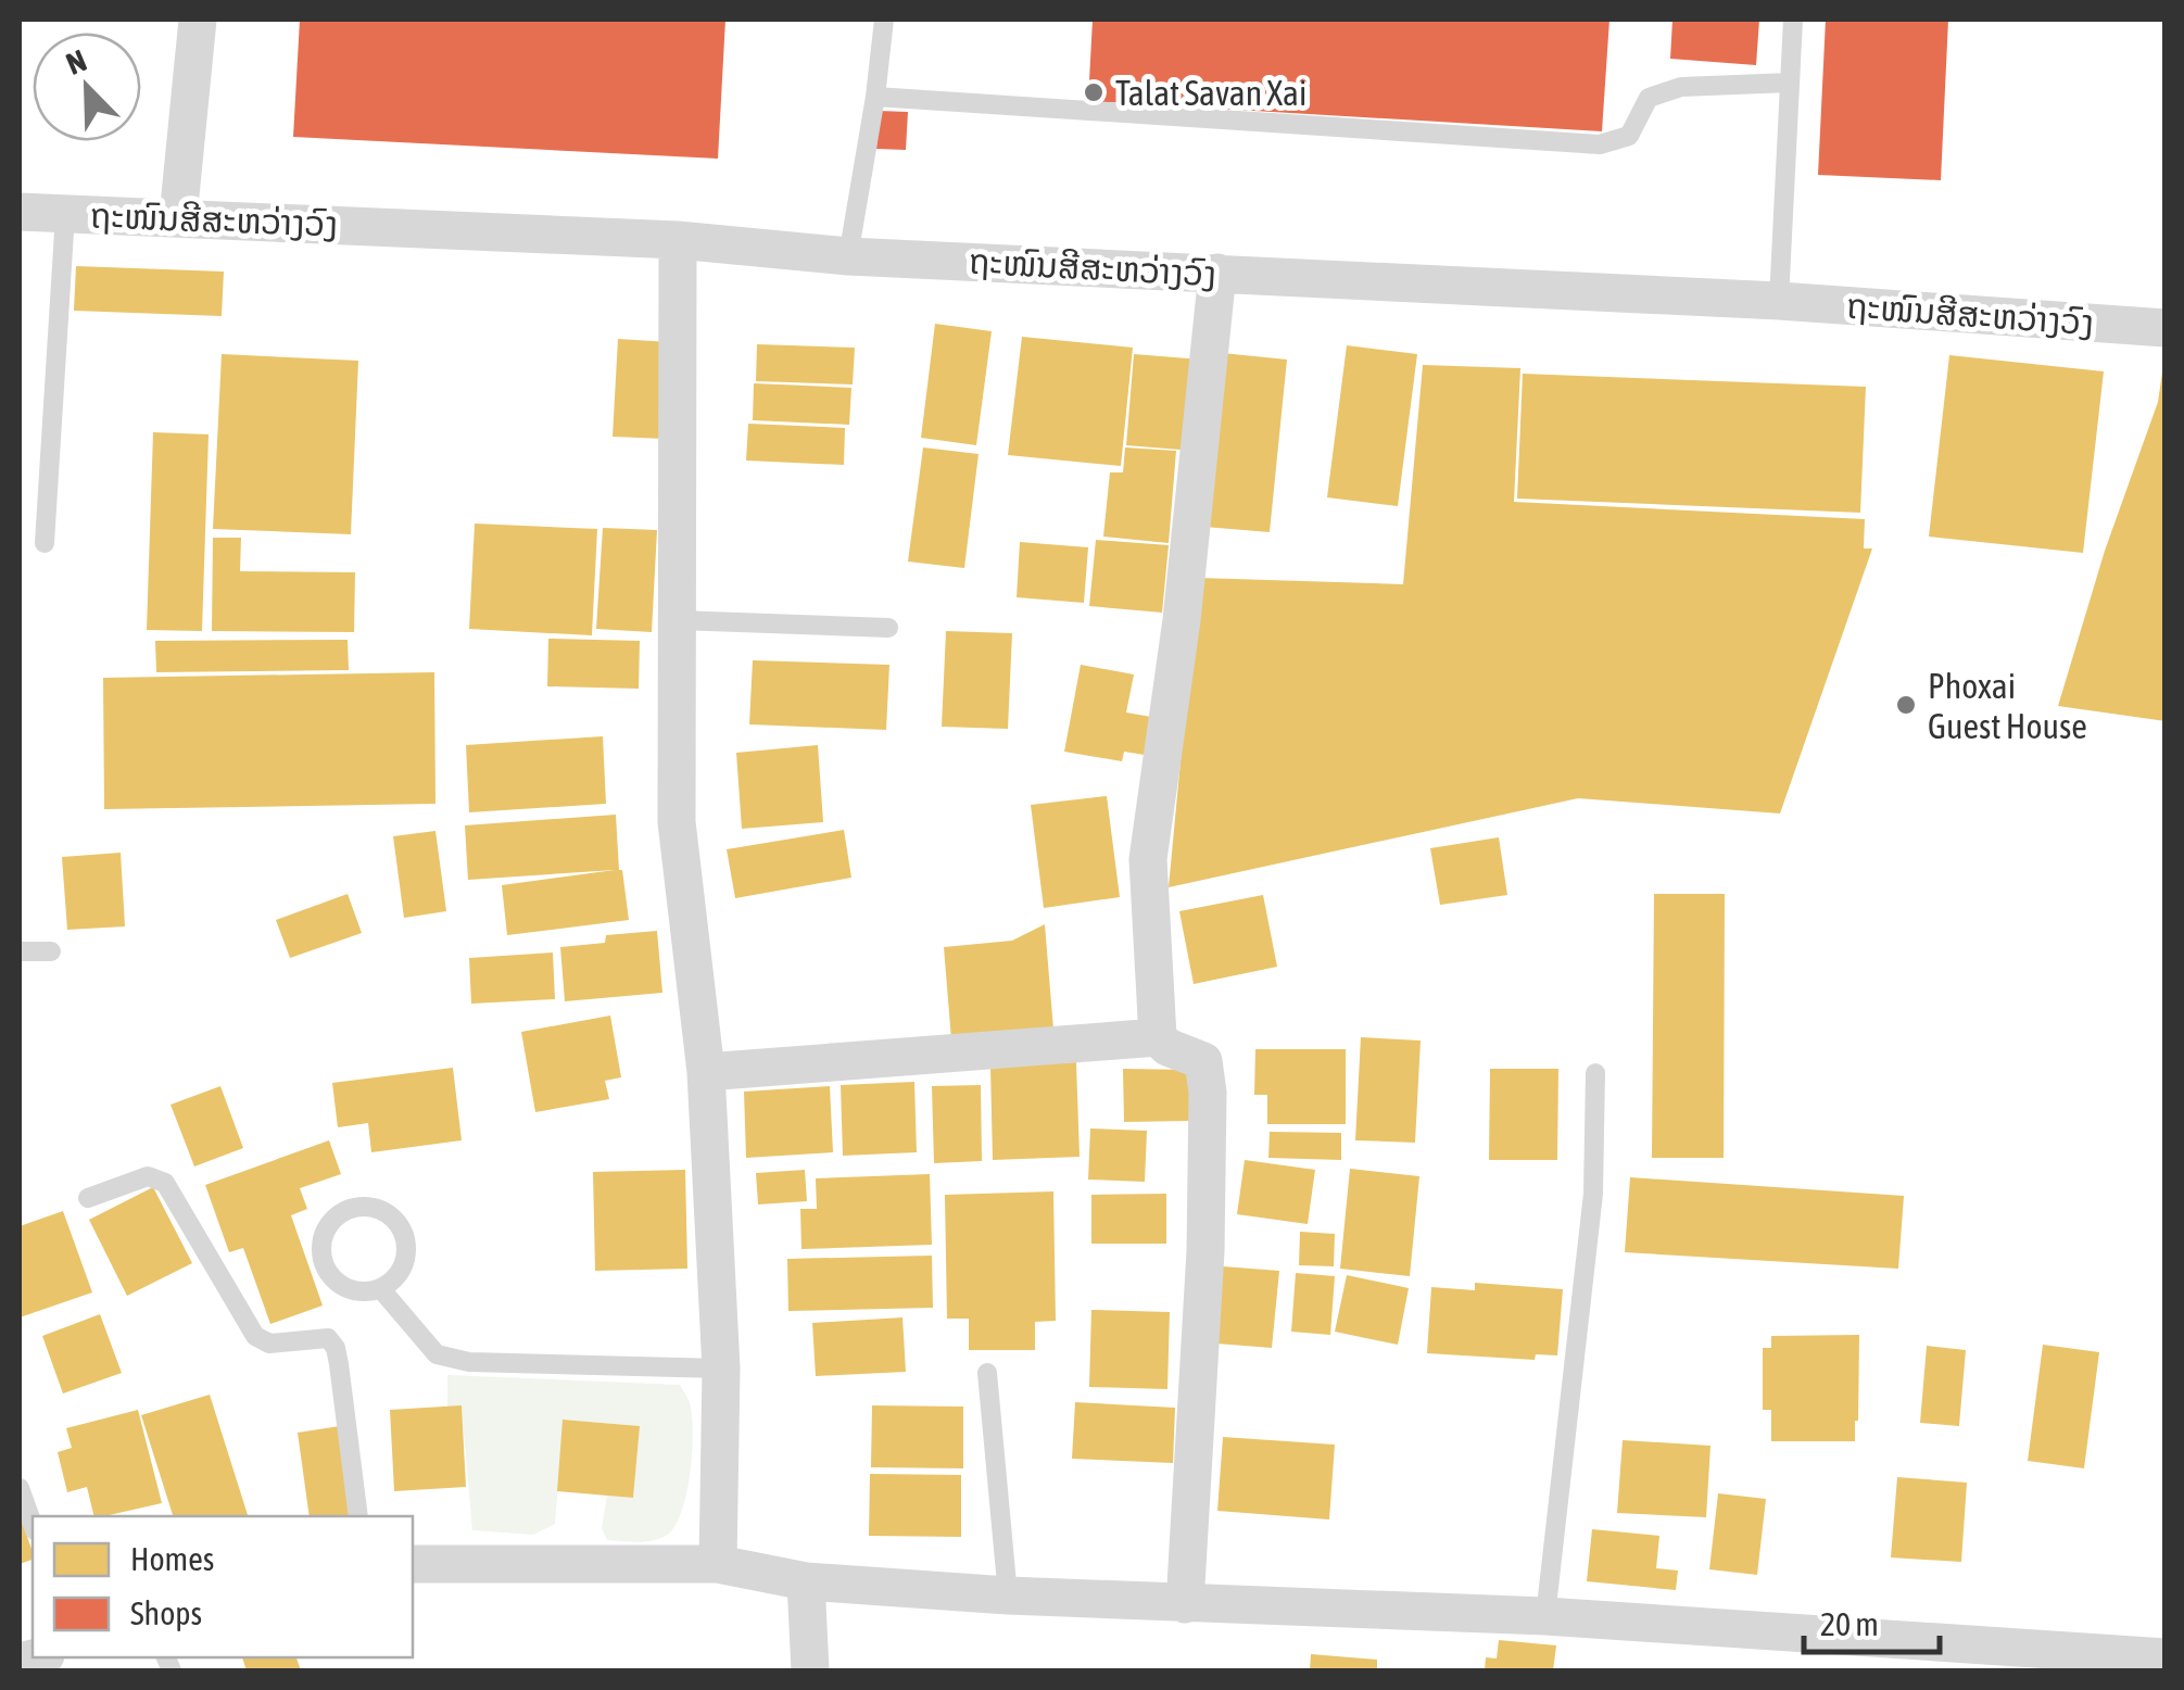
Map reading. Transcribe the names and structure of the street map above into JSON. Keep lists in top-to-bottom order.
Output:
{
  "streets": {
    "street": ["ຖະໜົນສີສະຫວ່າງວົງ"]
  },
  "places": ["Talat Savan Xai", "Phoxai Guest House"],
  "legend": ["Homes", "Shops"],
  "scale_bar": "20 m",
  "north": "top left"
}
